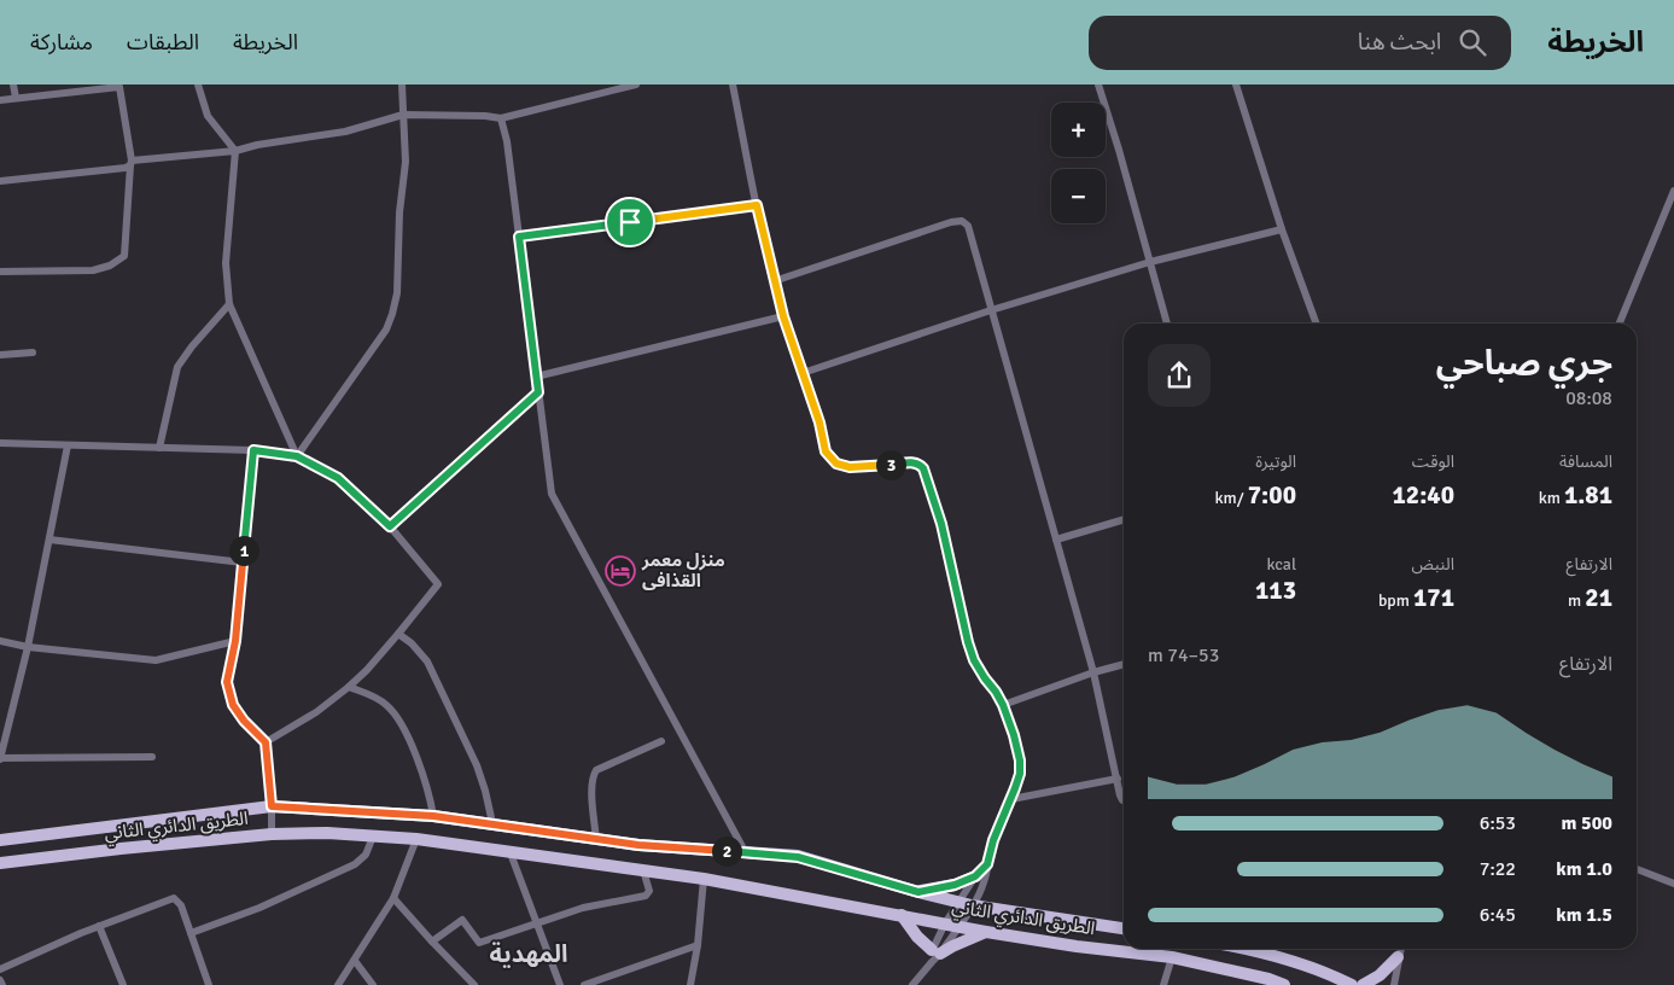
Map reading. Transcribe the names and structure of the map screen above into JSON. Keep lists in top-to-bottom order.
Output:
{
  "streets": {
    "main road": ["الطريق الدائري الثاني"]
  },
  "districts": ["المهدية"],
  "places": {
    "hotel": ["منزل معمر القذافى"]
  },
  "page": {
    "header": "الخريطة",
    "search": "ابحث هنا",
    "nav": ["الخريطة", "الطبقات", "مشاركة"],
    "map_buttons": ["+", "−"],
    "heading": ["جري صباحي", "08:08"],
    "stats": [
      ["المسافة", "1.81 km"],
      ["الوقت", "12:40"],
      ["الوتيرة", "7:00 /km"],
      ["الارتفاع", "21 m"],
      ["النبض", "171 bpm"],
      ["kcal", "113"]
    ],
    "pins": ["3", "1", "2"],
    "chart": ["الارتفاع", "53–74 m"],
    "list": [
      {
        "name": "500 m",
        "note": "6:53"
      },
      {
        "name": "1.0 km",
        "note": "7:22"
      },
      {
        "name": "1.5 km",
        "note": "6:45"
      }
    ]
  }
}
